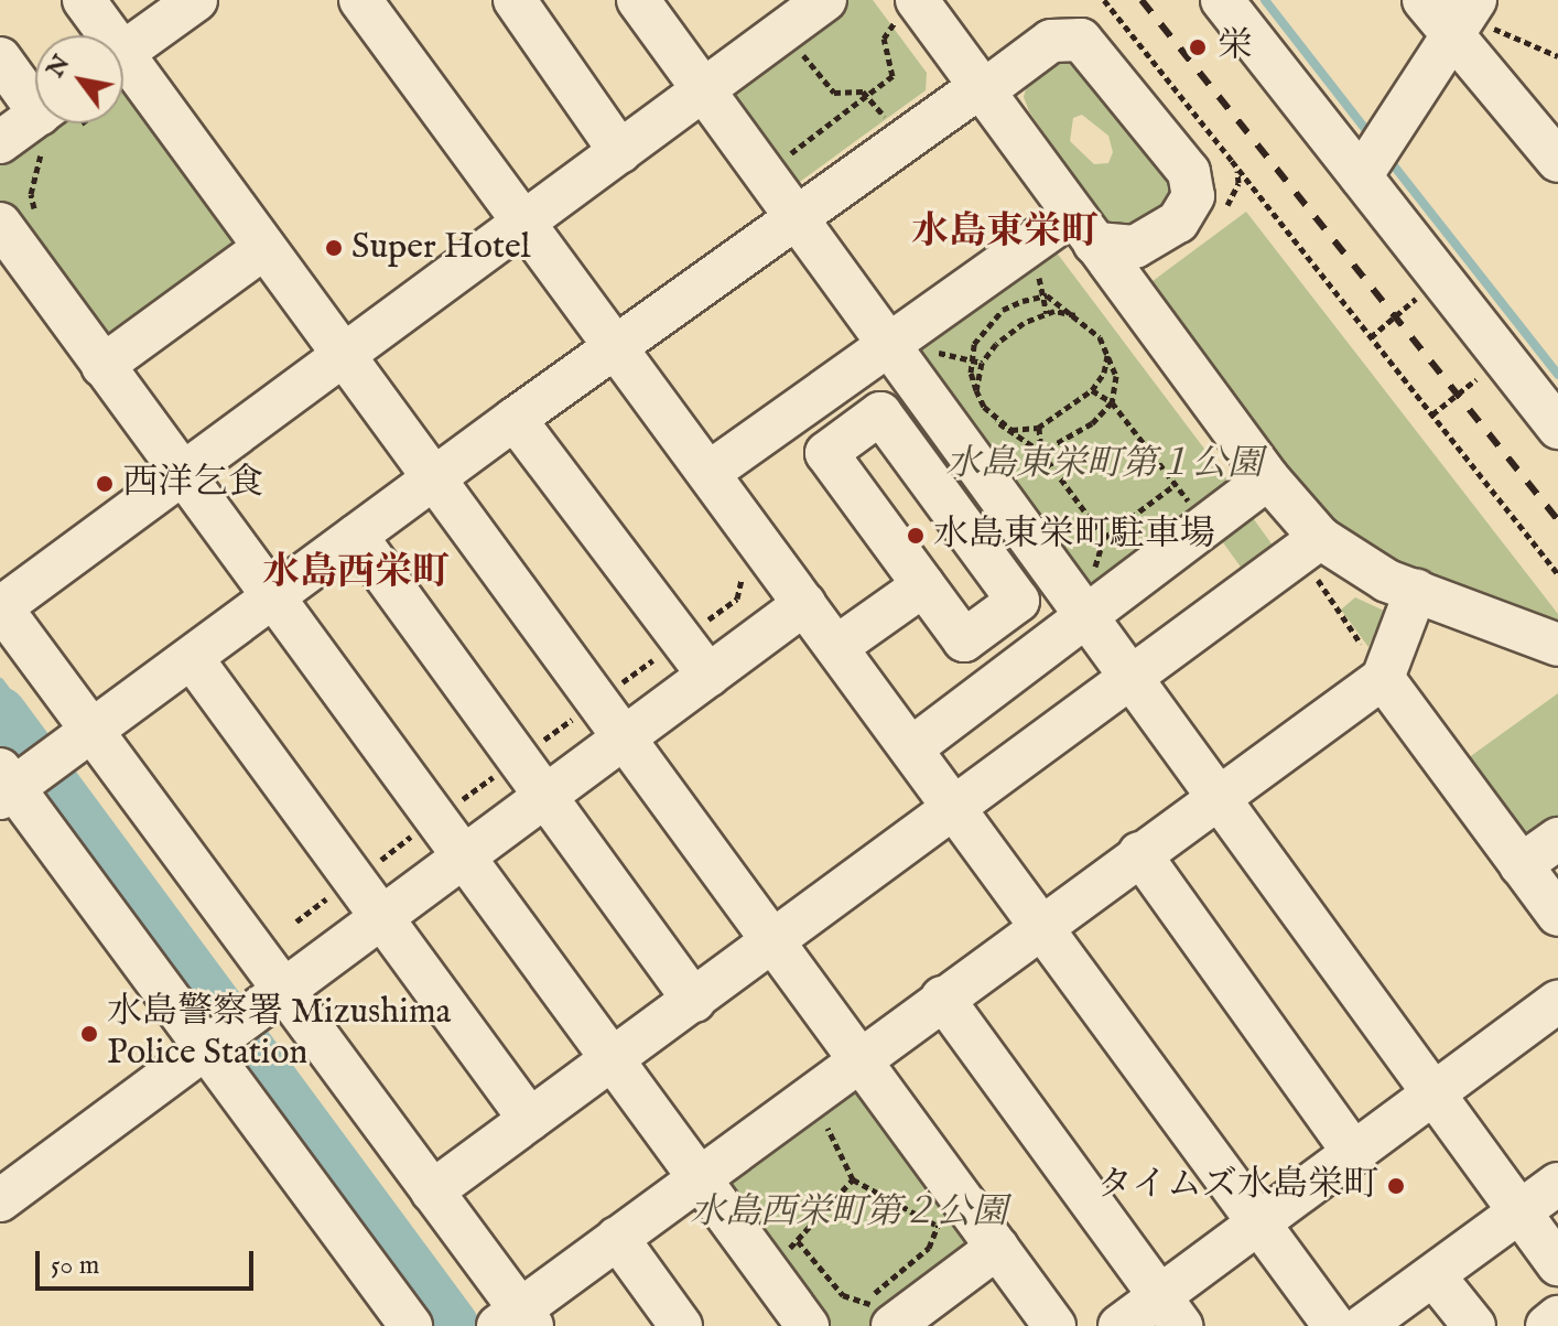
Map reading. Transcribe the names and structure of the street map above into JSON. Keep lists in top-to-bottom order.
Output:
{
  "districts": ["水島東栄町", "水島西栄町"],
  "parks": ["水島東栄町第１公園", "水島西栄町第２公園"],
  "places": [
    "栄",
    "Super Hotel",
    "西洋乞食",
    "水島東栄町駐車場",
    "水島警察署 Mizushima Police Station",
    "タイムズ水島栄町"
  ],
  "scale_bar": "50 m",
  "north": "top left"
}
